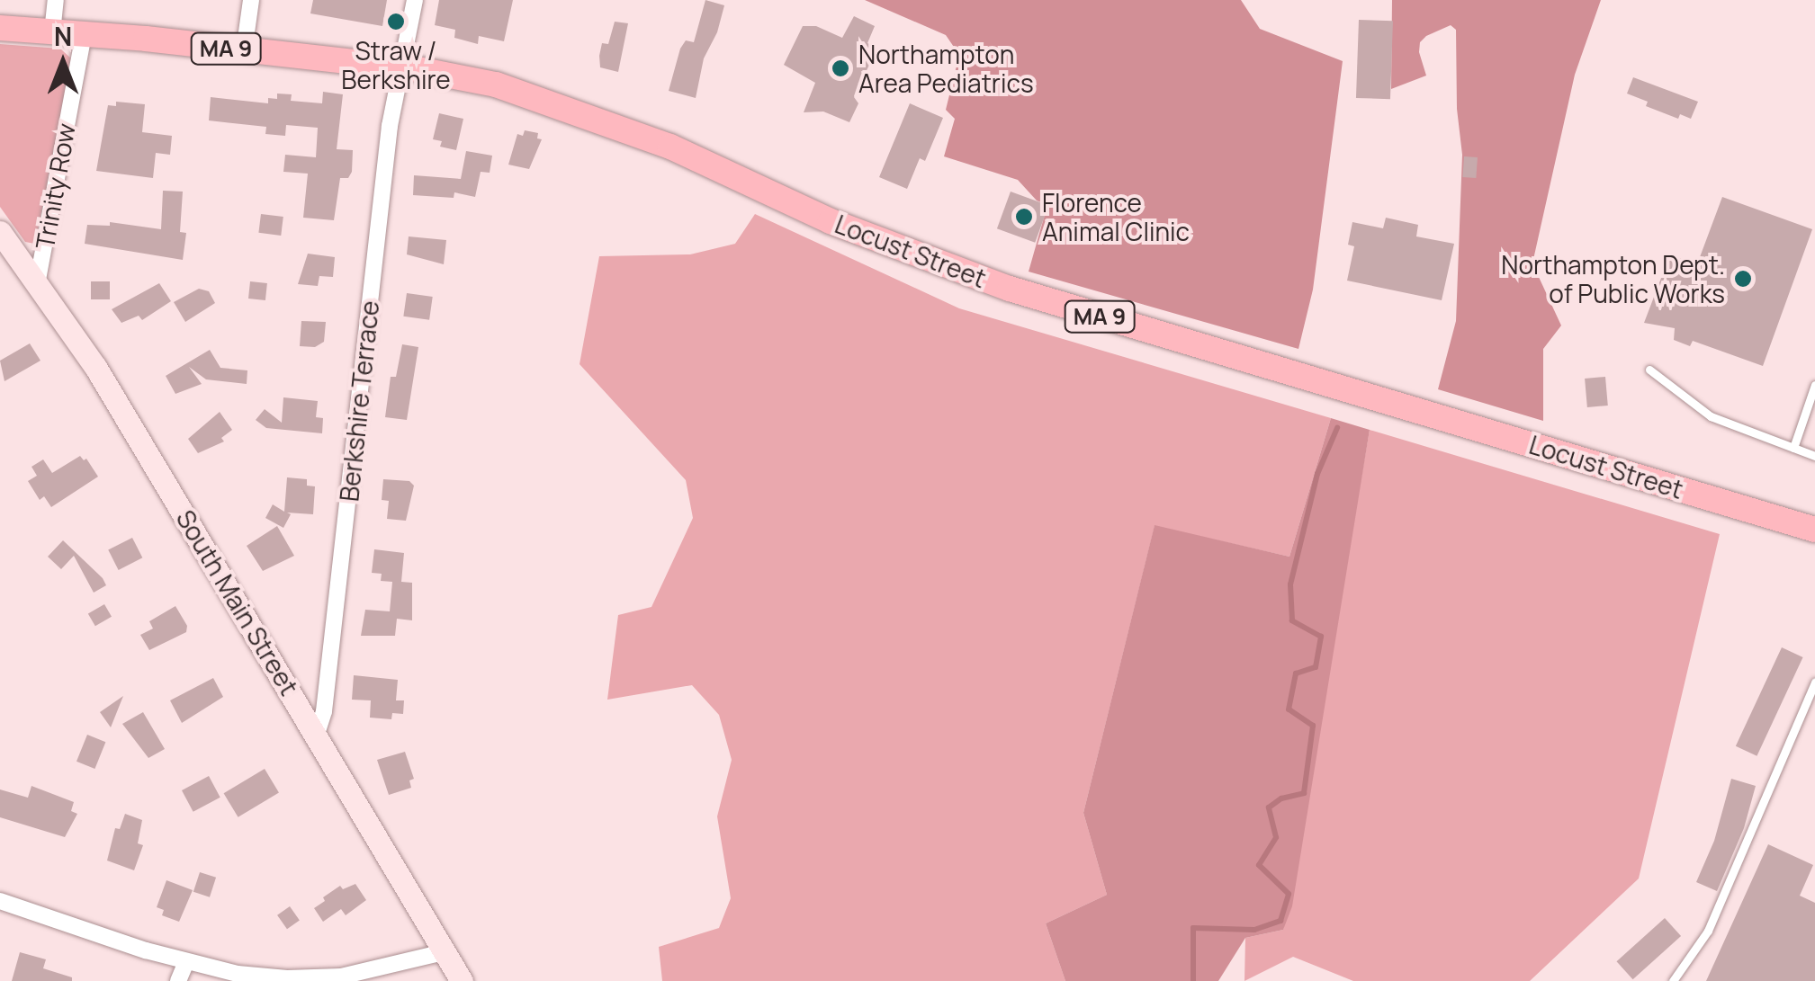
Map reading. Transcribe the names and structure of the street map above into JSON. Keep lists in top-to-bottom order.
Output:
{
  "streets": {
    "highway": ["MA 9", "Locust Street"],
    "main road": ["South Main Street"],
    "street": ["Trinity Row", "Berkshire Terrace"]
  },
  "crossings": [
    ["Trinity Row", "Locust Street"],
    ["Trinity Row", "South Main Street"],
    ["Locust Street", "Berkshire Terrace"],
    ["Berkshire Terrace", "South Main Street"]
  ],
  "places": [
    "Straw / Berkshire",
    "Northampton Area Pediatrics",
    "Florence Animal Clinic",
    "Northampton Dept. of Public Works"
  ],
  "north": "top"
}
